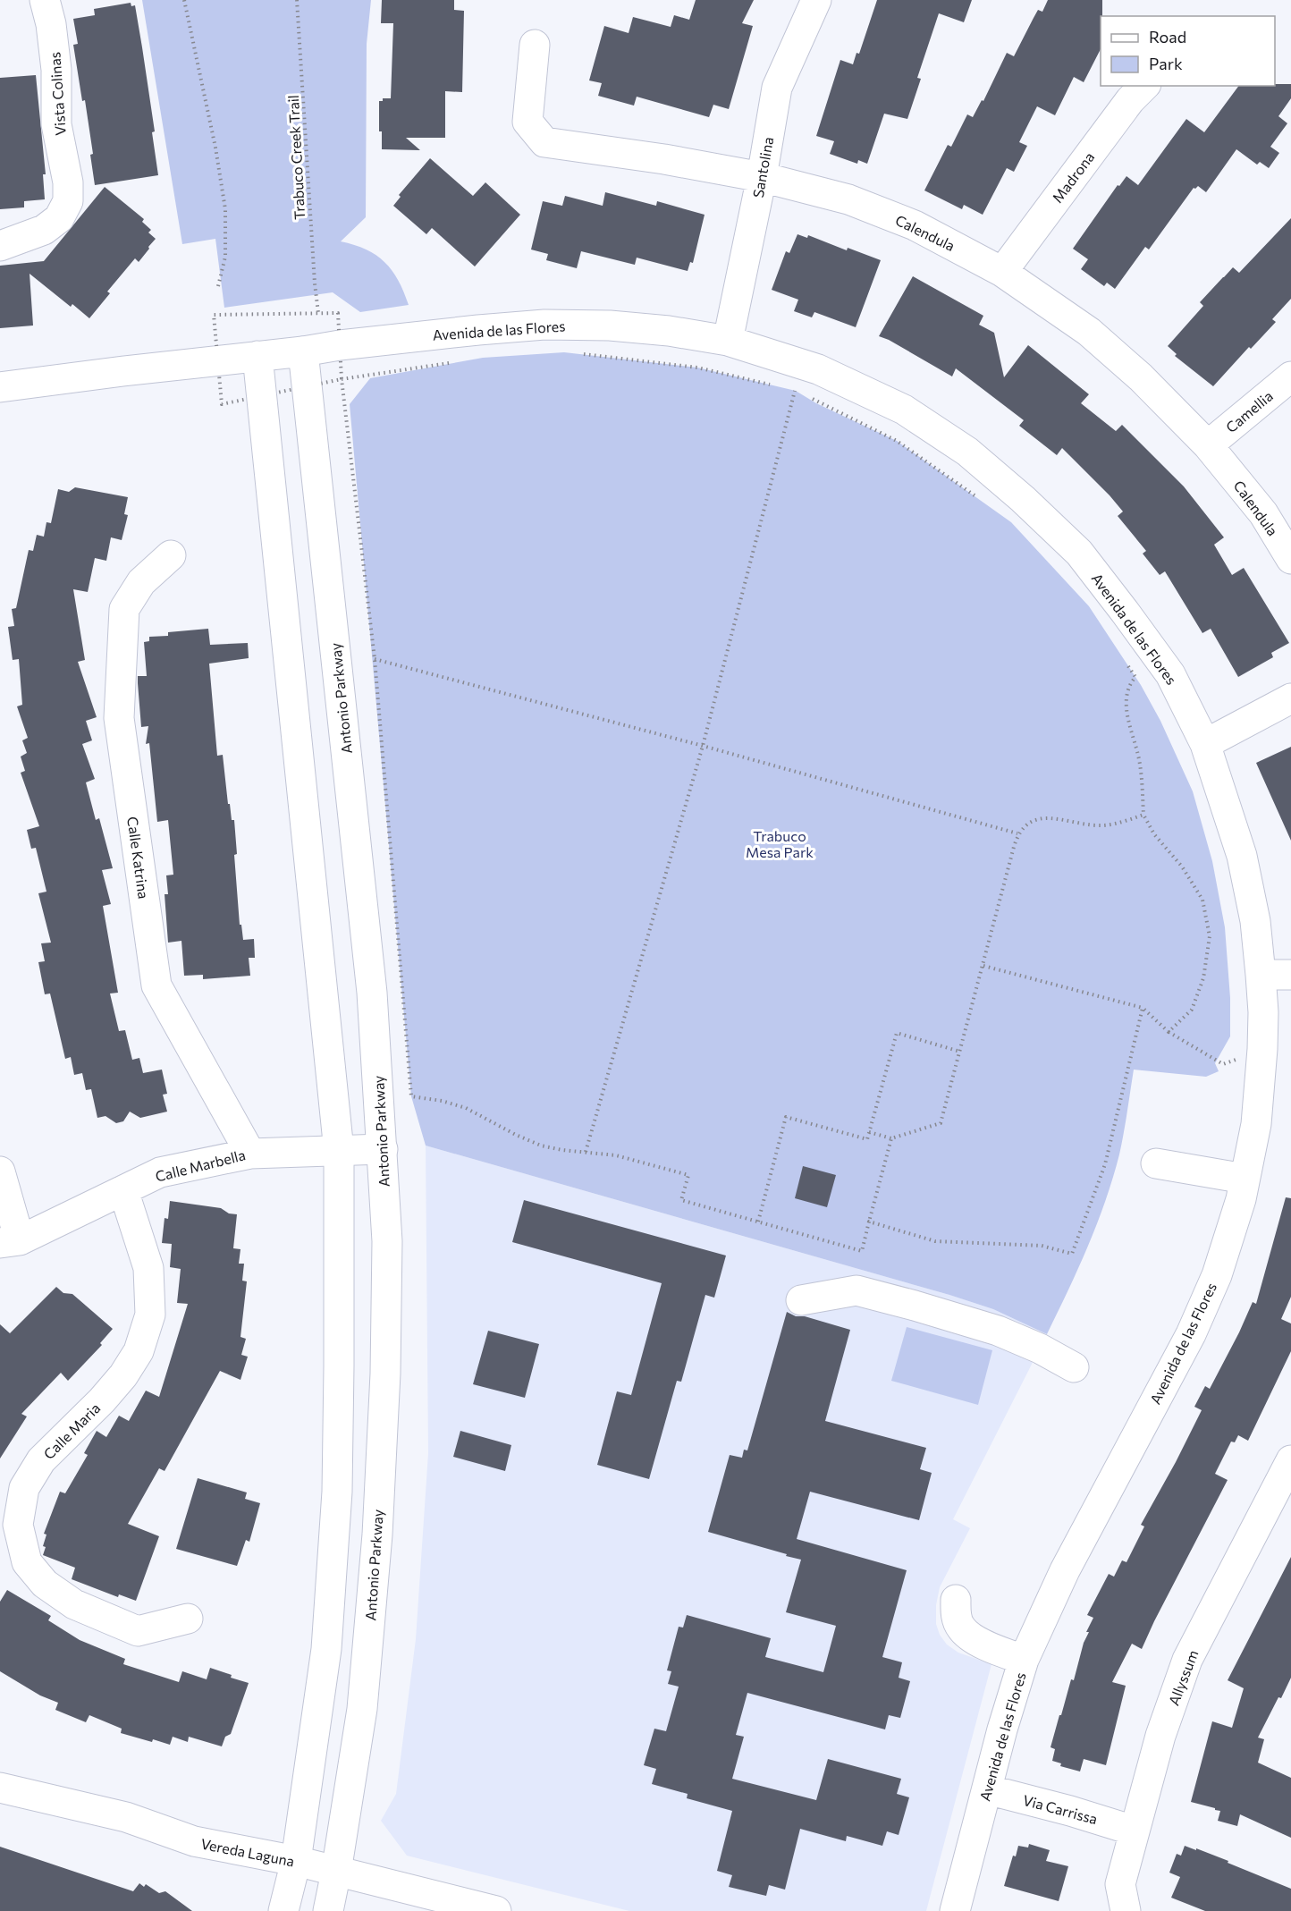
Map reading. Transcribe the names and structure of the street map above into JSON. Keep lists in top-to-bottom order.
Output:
{
  "streets": {
    "street": [
      "Vista Colinas",
      "Santolina",
      "Madrona",
      "Calendula",
      "Avenida de las Flores",
      "Camellia",
      "Antonio Parkway",
      "Calle Katrina",
      "Calle Marbella",
      "Calle Maria",
      "Allyssum",
      "Via Carrissa",
      "Vereda Laguna"
    ],
    "path": ["Trabuco Creek Trail"]
  },
  "crossings": [
    ["Santolina", "Calendula"],
    ["Santolina", "Avenida de las Flores"],
    ["Madrona", "Calendula"],
    ["Calendula", "Camellia"],
    ["Avenida de las Flores", "Antonio Parkway"],
    ["Avenida de las Flores", "Via Carrissa"],
    ["Antonio Parkway", "Calle Marbella"],
    ["Antonio Parkway", "Vereda Laguna"],
    ["Calle Katrina", "Calle Marbella"],
    ["Calle Marbella", "Calle Maria"],
    ["Allyssum", "Via Carrissa"]
  ],
  "parks": ["Trabuco Mesa Park"],
  "legend": ["Road", "Park"]
}
